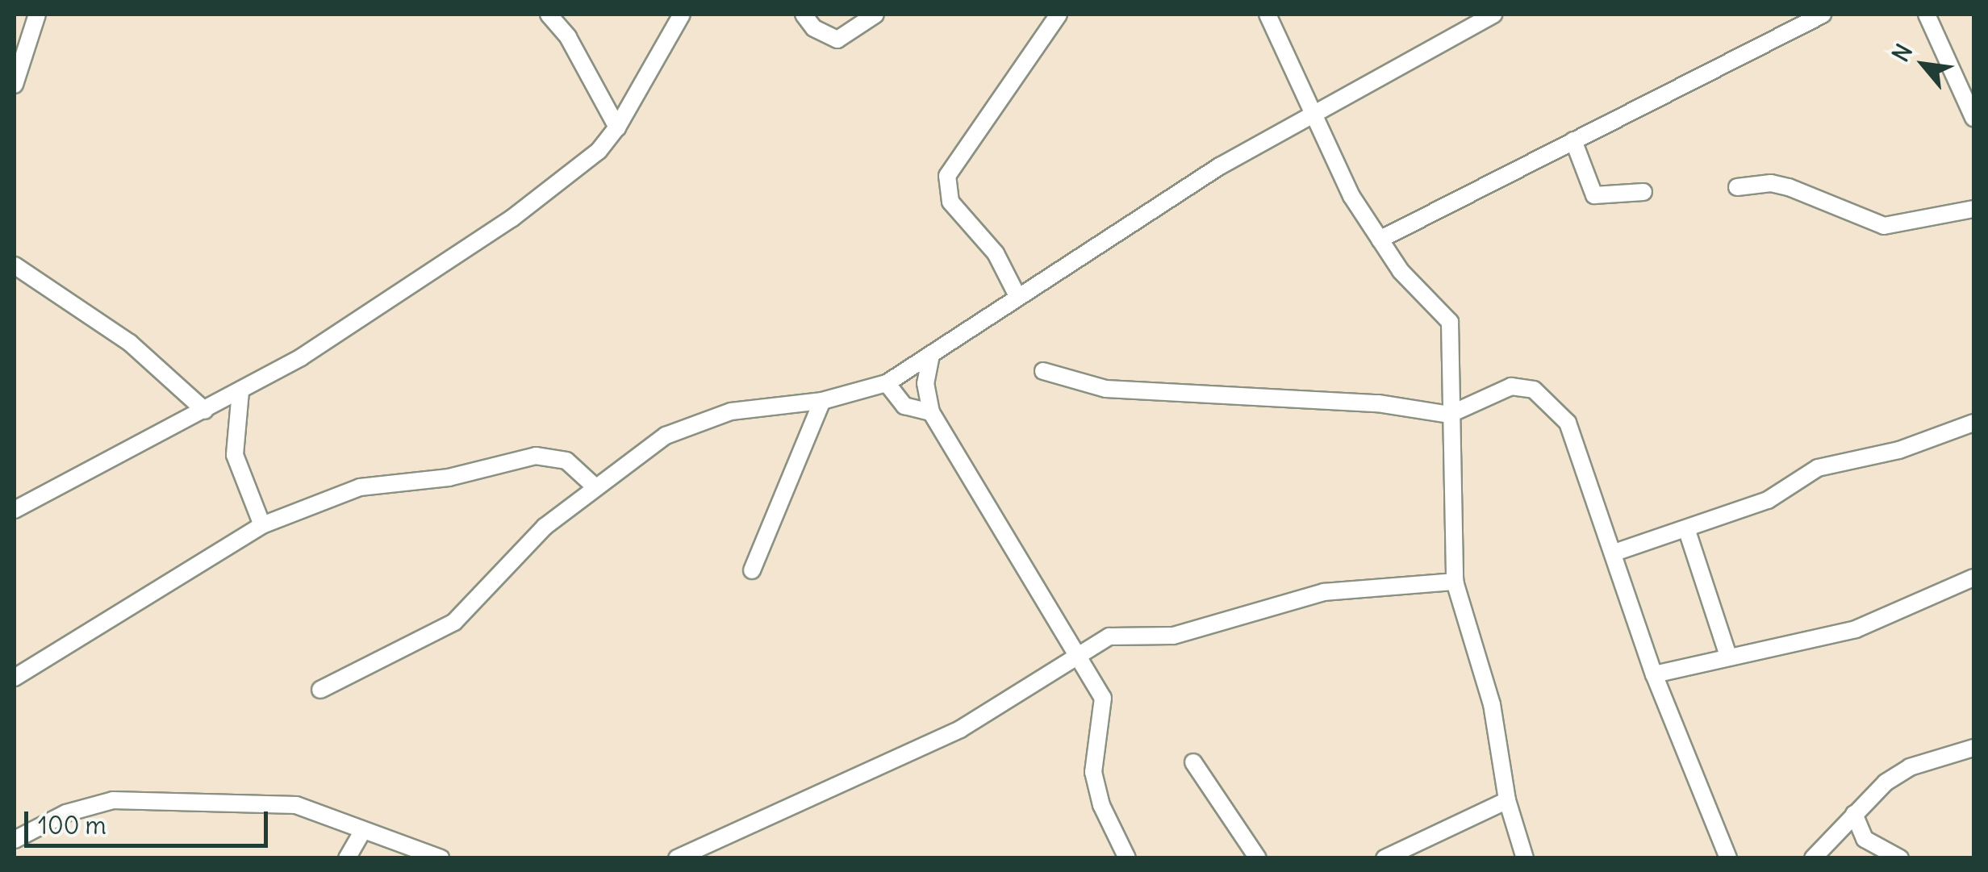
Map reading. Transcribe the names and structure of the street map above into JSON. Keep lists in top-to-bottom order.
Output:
{
  "scale_bar": "100 m",
  "north": "top left"
}
